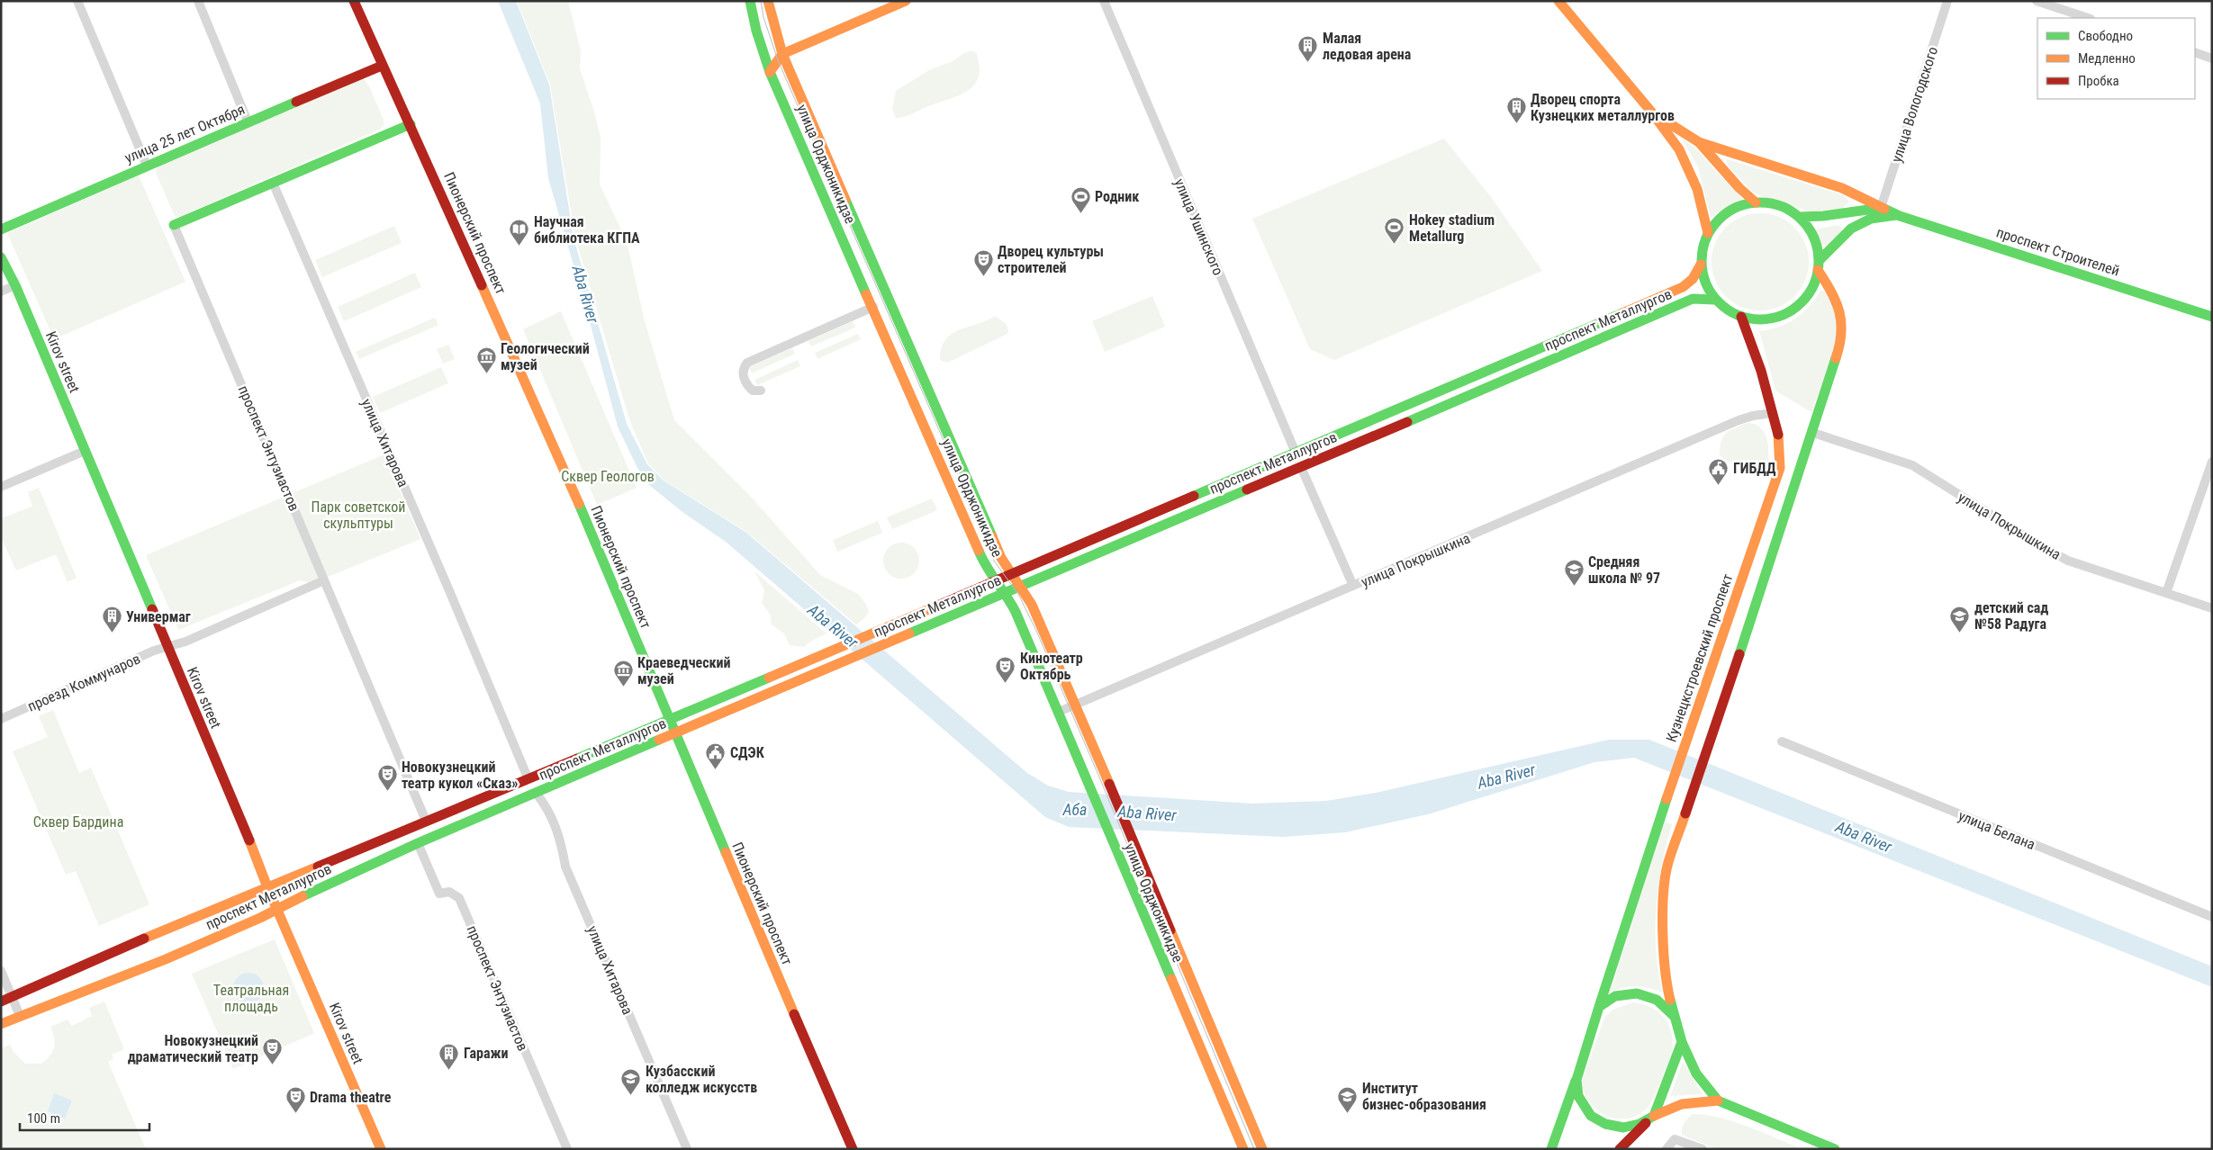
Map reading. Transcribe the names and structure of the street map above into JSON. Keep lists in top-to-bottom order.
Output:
{
  "streets": {
    "main road": [
      "улица 25 лет Октября",
      "улица Орджоникидзе",
      "Пионерский проспект",
      "проспект Строителей",
      "проспект Металлургов",
      "Kirov street",
      "Кузнецкстроевский проспект"
    ],
    "street": [
      "улица Вологодского",
      "улица Ушинского",
      "улица Хитарова",
      "проспект Энтузиастов",
      "улица Покрышкина",
      "проезд Коммунаров",
      "улица Белана"
    ]
  },
  "crossings": [
    ["улица Вологодского", "проспект Строителей"],
    ["улица 25 лет Октября", "Пионерский проспект"],
    ["улица Орджоникидзе", "проспект Металлургов"],
    ["улица Орджоникидзе", "улица Покрышкина"],
    ["улица Ушинского", "проспект Металлургов"],
    ["Пионерский проспект", "проспект Металлургов"],
    ["проспект Металлургов", "Kirov street"],
    ["проспект Металлургов", "улица Хитарова"],
    ["проспект Металлургов", "проспект Энтузиастов"],
    ["проспект Металлургов", "Кузнецкстроевский проспект"],
    ["Kirov street", "проезд Коммунаров"],
    ["проспект Энтузиастов", "проезд Коммунаров"],
    ["улица Покрышкина", "Кузнецкстроевский проспект"]
  ],
  "water": ["Aba River", "Аба"],
  "parks": [
    "Сквер Геологов",
    "Парк советской скульптуры",
    "Сквер Бардина",
    "Театральная площадь"
  ],
  "places": {
    "building": [
      "Малая ледовая арена",
      "Дворец спорта Кузнецких металлургов",
      "Универмаг",
      "Гаражи"
    ],
    "sports": ["Родник", "Hokey stadium Metallurg"],
    "library": ["Научная библиотека КГПА"],
    "theatre": [
      "Дворец культуры строителей",
      "Кинотеатр Октябрь",
      "Новокузнецкий театр кукол «Сказ»",
      "Новокузнецкий драматический театр",
      "Drama theatre"
    ],
    "museum": ["Геологический музей", "Краеведческий музей"],
    "public building": ["ГИБДД", "СДЭК"],
    "school or university": [
      "Средняя школа № 97",
      "детский сад №58 Радуга",
      "Кузбасский колледж искусств",
      "Институт бизнес-образования"
    ]
  },
  "legend": ["Свободно", "Медленно", "Пробка"],
  "scale_bar": "100 m"
}
